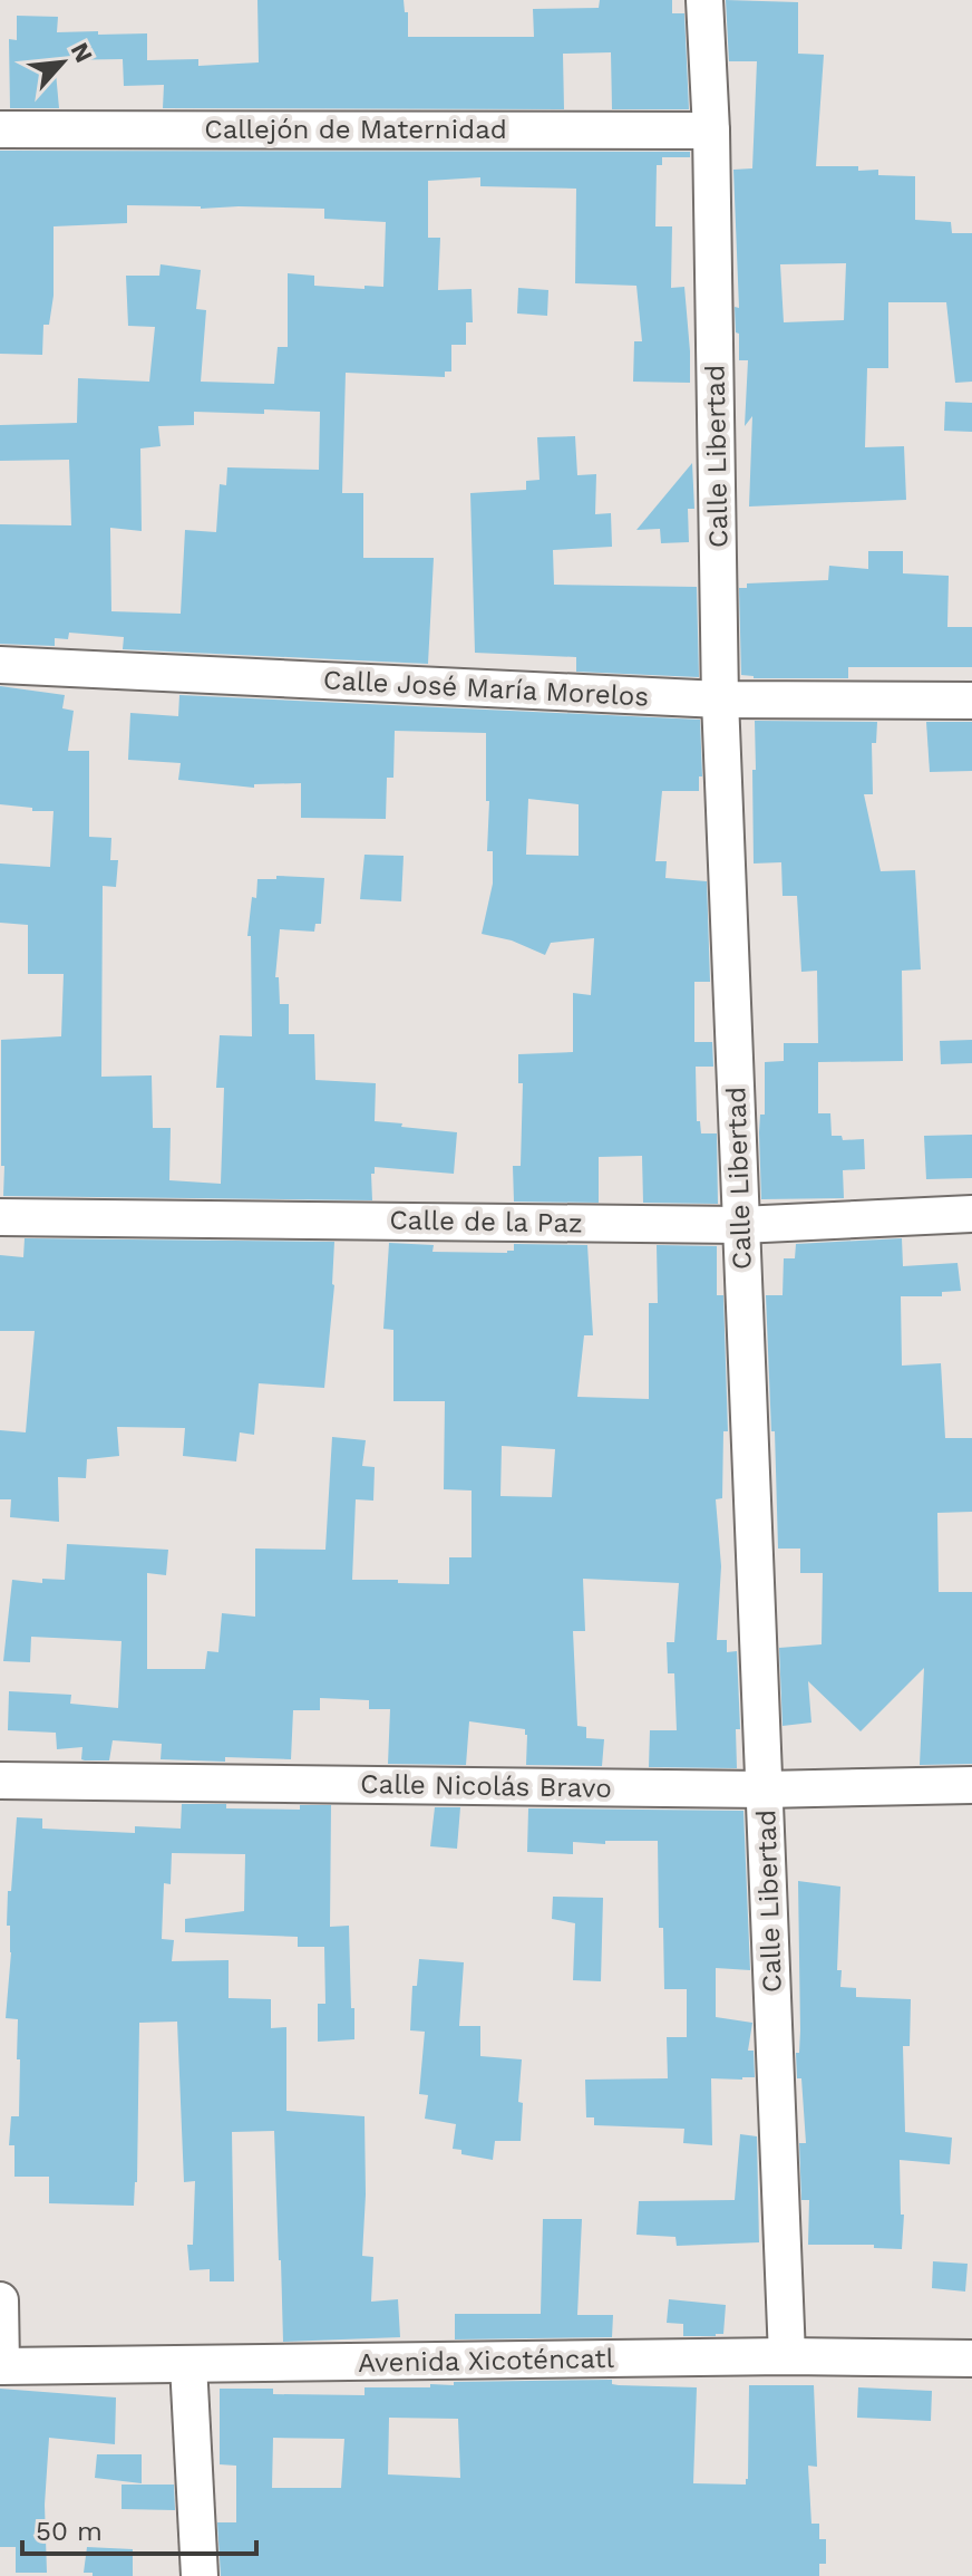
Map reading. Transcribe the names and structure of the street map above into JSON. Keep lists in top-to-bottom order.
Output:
{
  "streets": {
    "street": [
      "Callejón de Maternidad",
      "Calle Libertad",
      "Calle José María Morelos",
      "Calle de la Paz",
      "Calle Nicolás Bravo",
      "Avenida Xicoténcatl"
    ]
  },
  "crossings": [
    ["Callejón de Maternidad", "Calle Libertad"],
    ["Calle Libertad", "Calle José María Morelos"],
    ["Calle Libertad", "Calle de la Paz"],
    ["Calle Libertad", "Calle Nicolás Bravo"],
    ["Calle Libertad", "Avenida Xicoténcatl"]
  ],
  "scale_bar": "50 m",
  "north": "top right"
}
